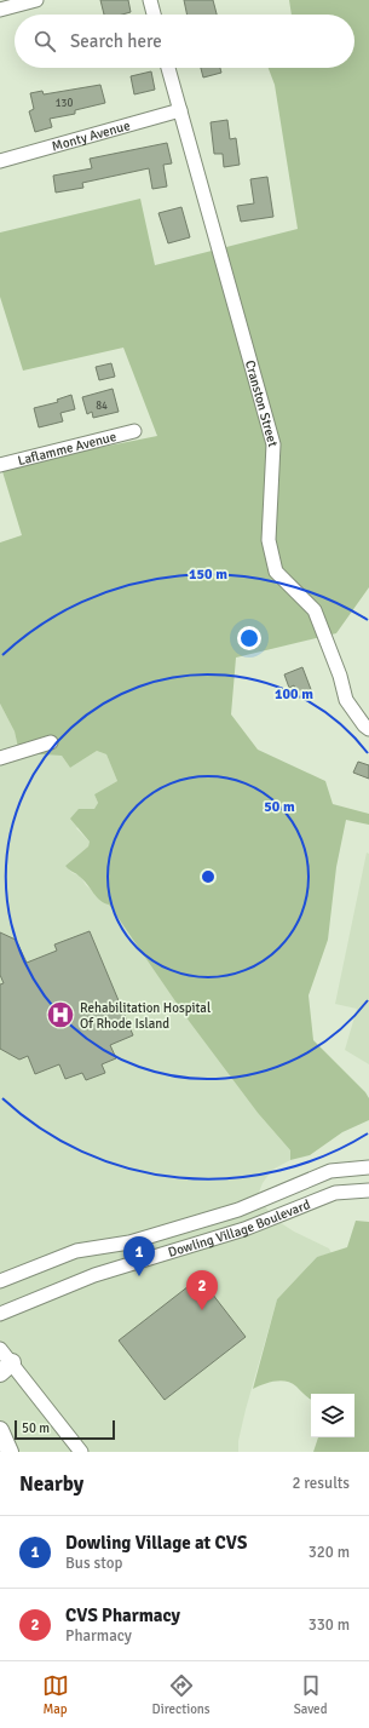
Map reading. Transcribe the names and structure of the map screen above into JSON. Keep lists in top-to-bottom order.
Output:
{
  "streets": {
    "street": [
      "Monty Avenue",
      "Cranston Street",
      "Laflamme Avenue",
      "Dowling Village Boulevard"
    ]
  },
  "crossings": [
    ["Monty Avenue", "Cranston Street"]
  ],
  "places": {
    "hospital": ["Rehabilitation Hospital Of Rhode Island"]
  },
  "house_numbers": ["130", "84"],
  "scale_bar": "50 m",
  "page": {
    "search": "Search here",
    "pins": ["1", "2"],
    "scale": "50 m",
    "heading": ["Nearby", "2 results"],
    "list": [
      {
        "mark": "1",
        "name": "Dowling Village at CVS",
        "note": "Bus stop",
        "value": "320 m"
      },
      {
        "mark": "2",
        "name": "CVS Pharmacy",
        "note": "Pharmacy",
        "value": "330 m"
      }
    ],
    "nav": ["Map", "Directions", "Saved"]
  },
  "rings": ["150 m", "100 m", "50 m"]
}
